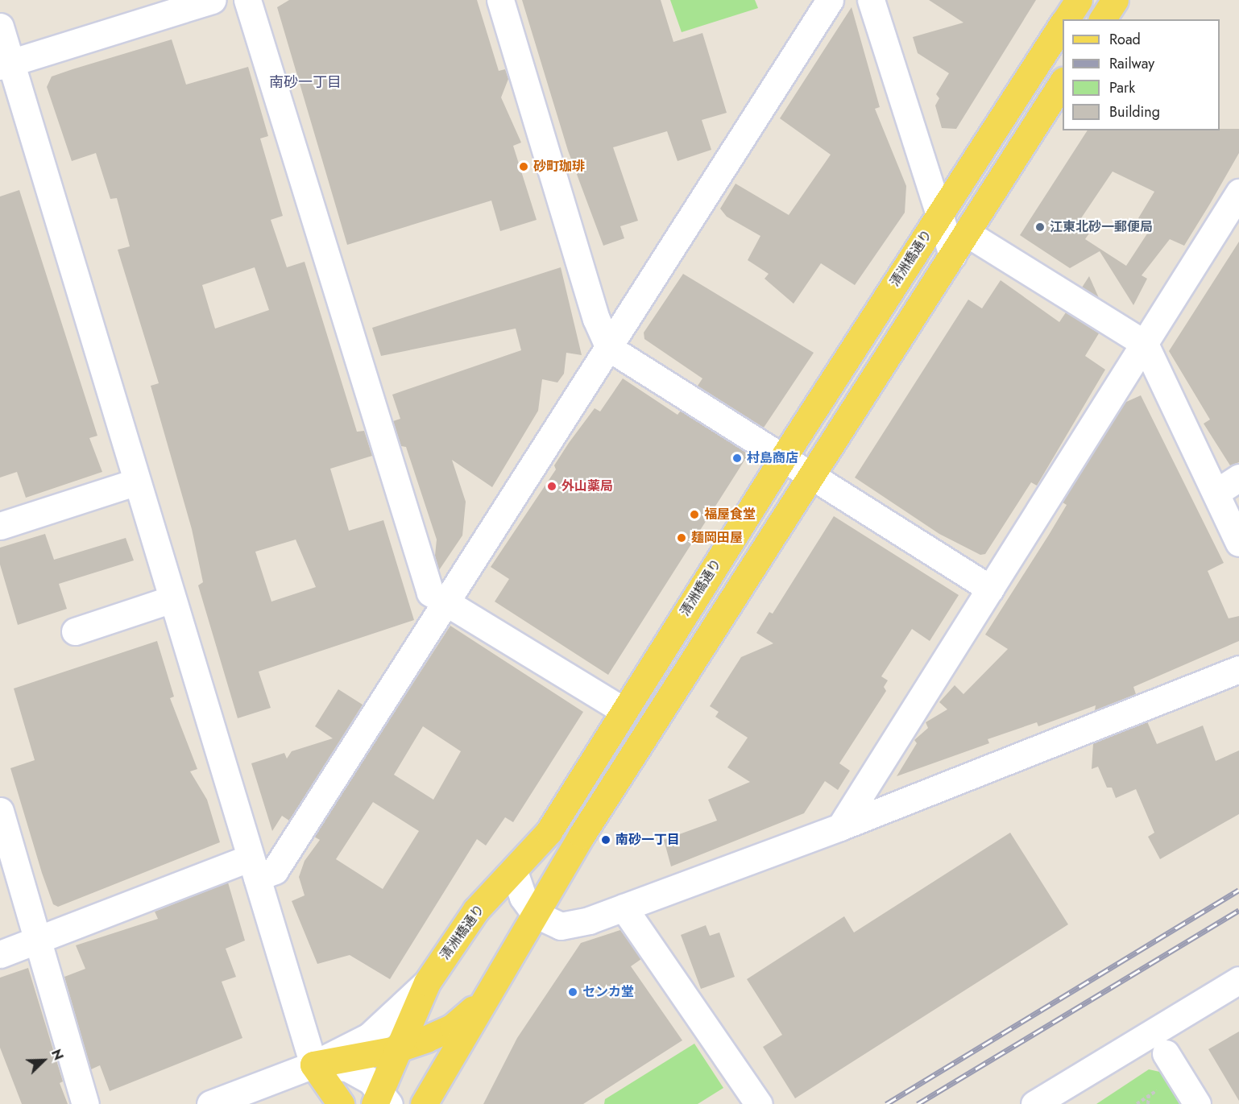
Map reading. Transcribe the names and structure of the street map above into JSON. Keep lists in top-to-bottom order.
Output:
{
  "streets": {
    "main road": ["清洲橋通り"]
  },
  "districts": ["南砂一丁目"],
  "places": [
    "砂町珈琲",
    "江東北砂一郵便局",
    "村島商店",
    "外山薬局",
    "福屋食堂",
    "麺岡田屋",
    "南砂一丁目",
    "センカ堂"
  ],
  "legend": [
    "Road",
    "Railway",
    "Park",
    "Building"
  ],
  "north": "top right"
}
